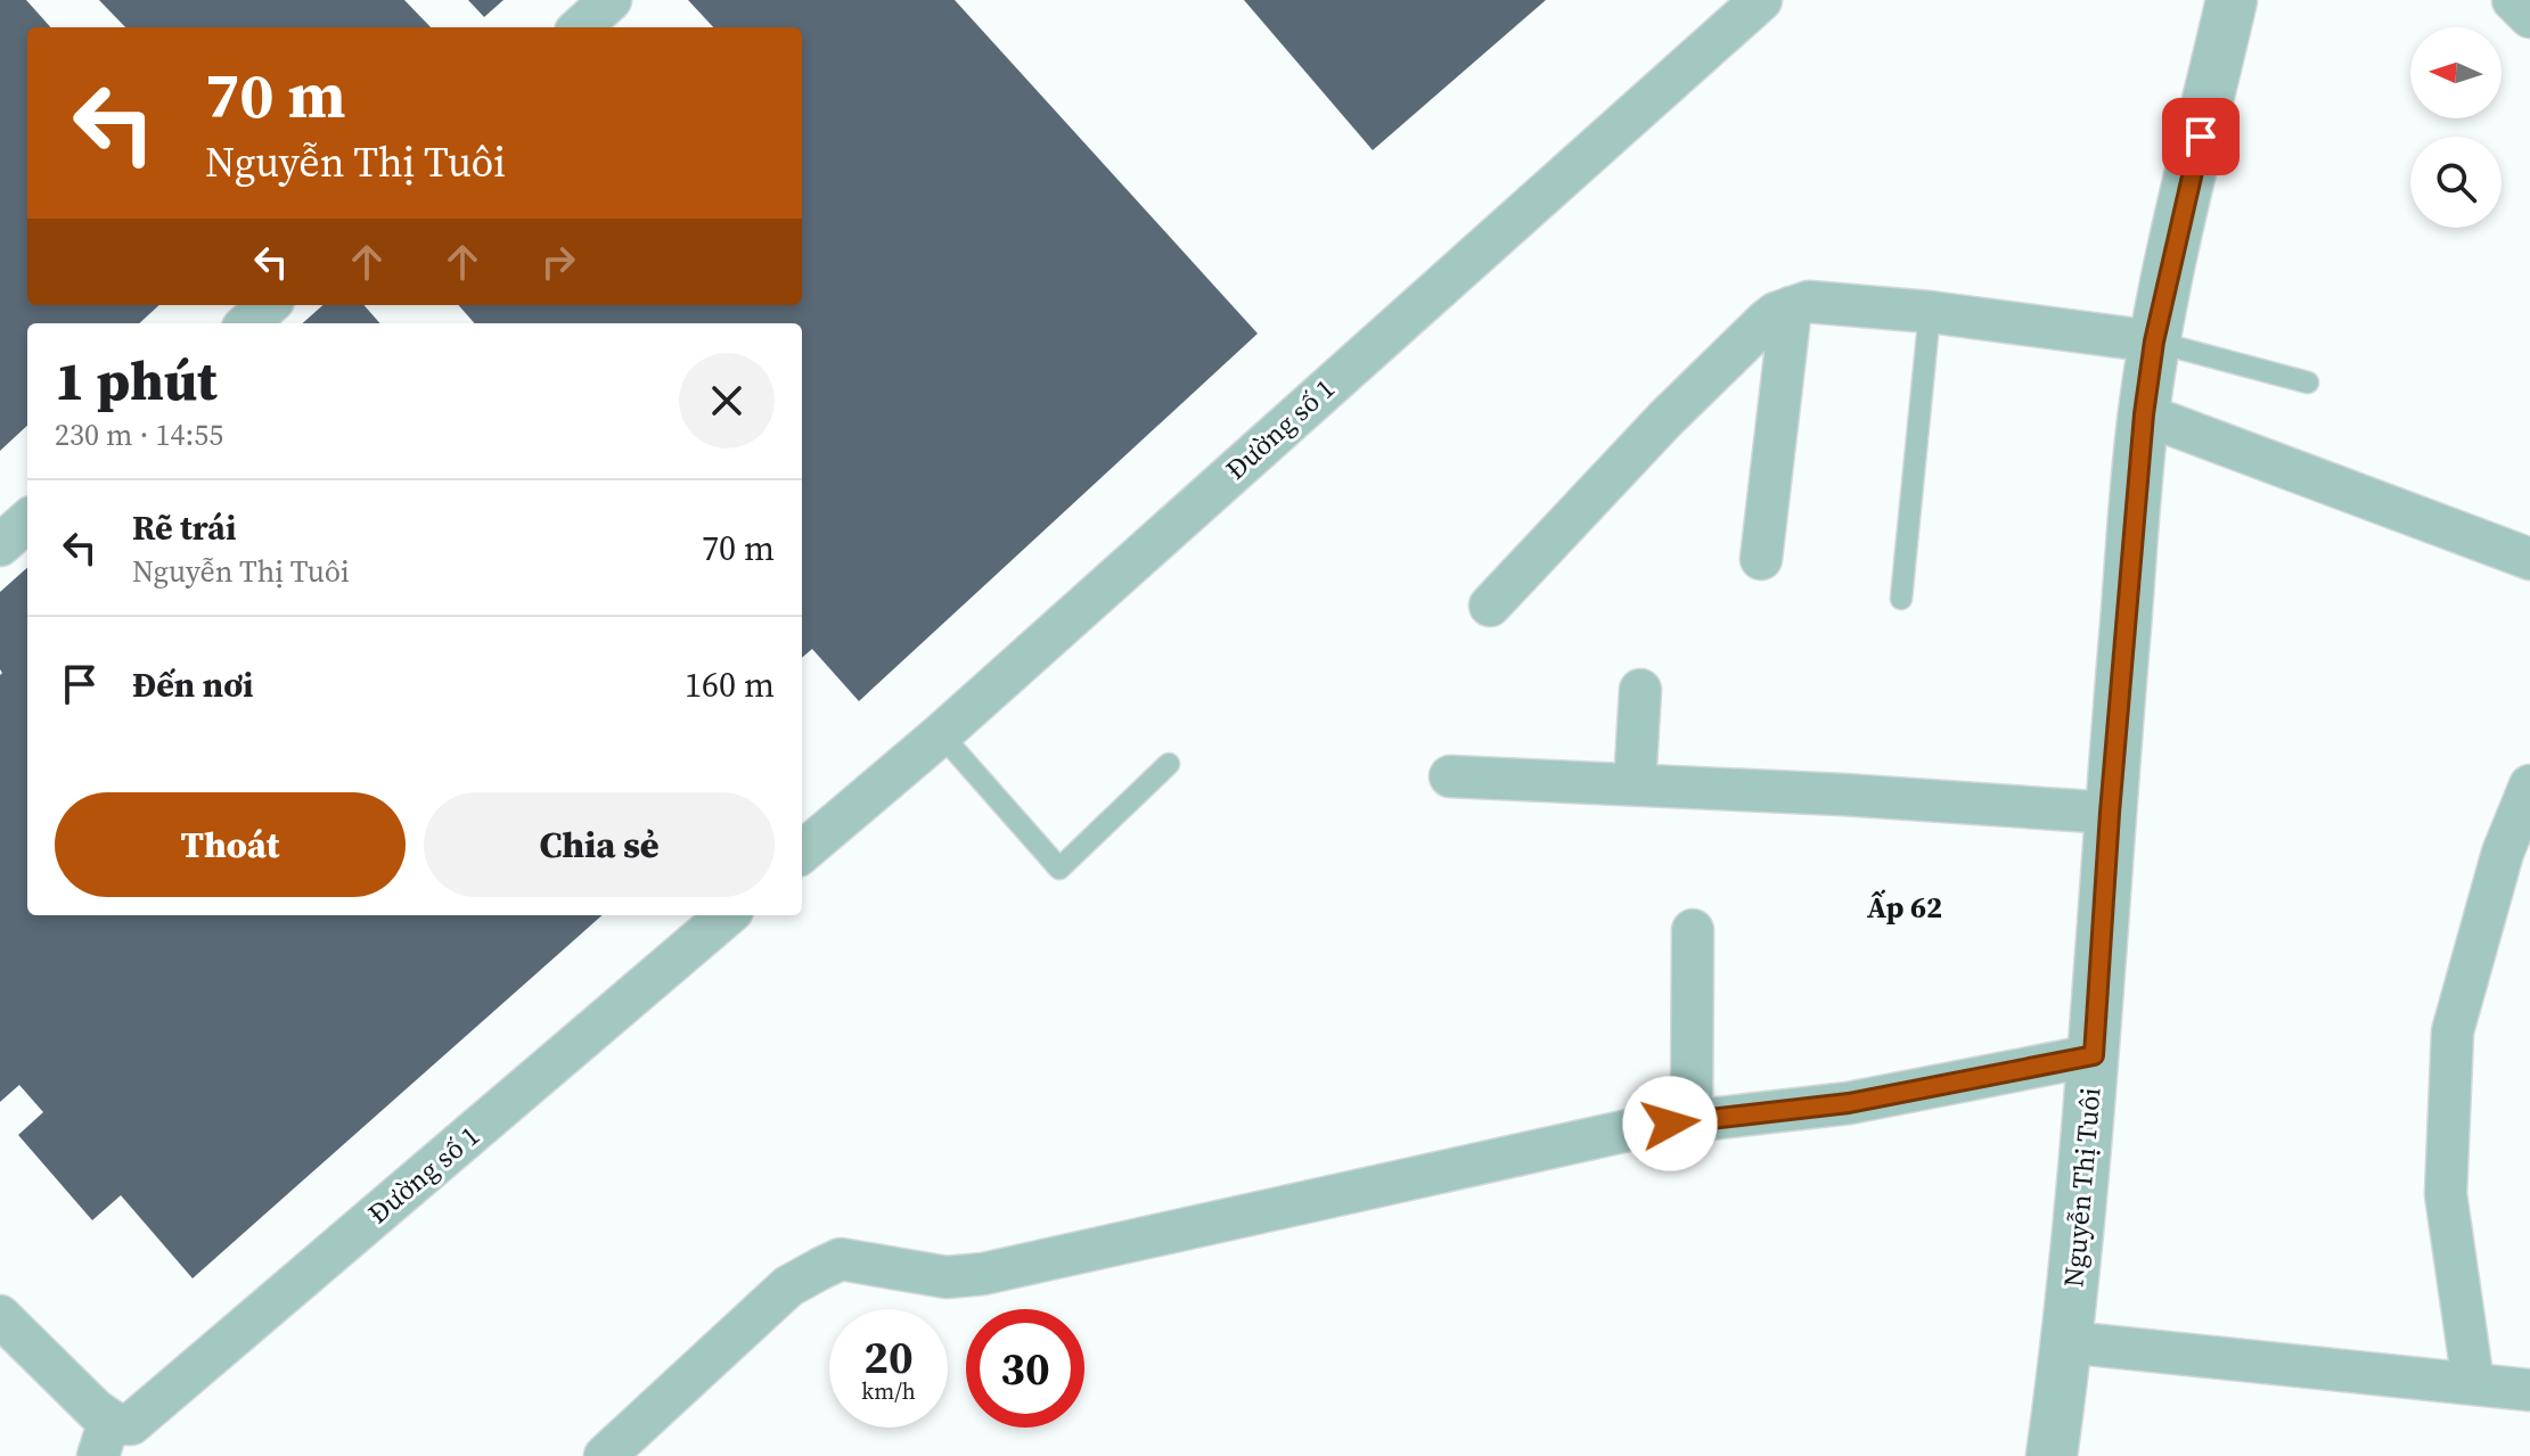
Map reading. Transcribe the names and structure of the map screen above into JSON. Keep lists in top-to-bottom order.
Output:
{
  "streets": {
    "street": ["Đường số 1", "Nguyễn Thị Tuôi"]
  },
  "districts": ["Ấp 62"],
  "north": "left",
  "page": {
    "turn": ["70 m", "Nguyễn Thị Tuôi"],
    "heading": ["1 phút", "230 m · 14:55"],
    "list": [
      {
        "name": "Rẽ trái",
        "note": "Nguyễn Thị Tuôi",
        "value": "70 m"
      },
      {
        "name": "Đến nơi",
        "value": "160 m"
      }
    ],
    "buttons": ["Thoát", "Chia sẻ"],
    "speed": "20 km/h",
    "limit": "30"
  }
}
